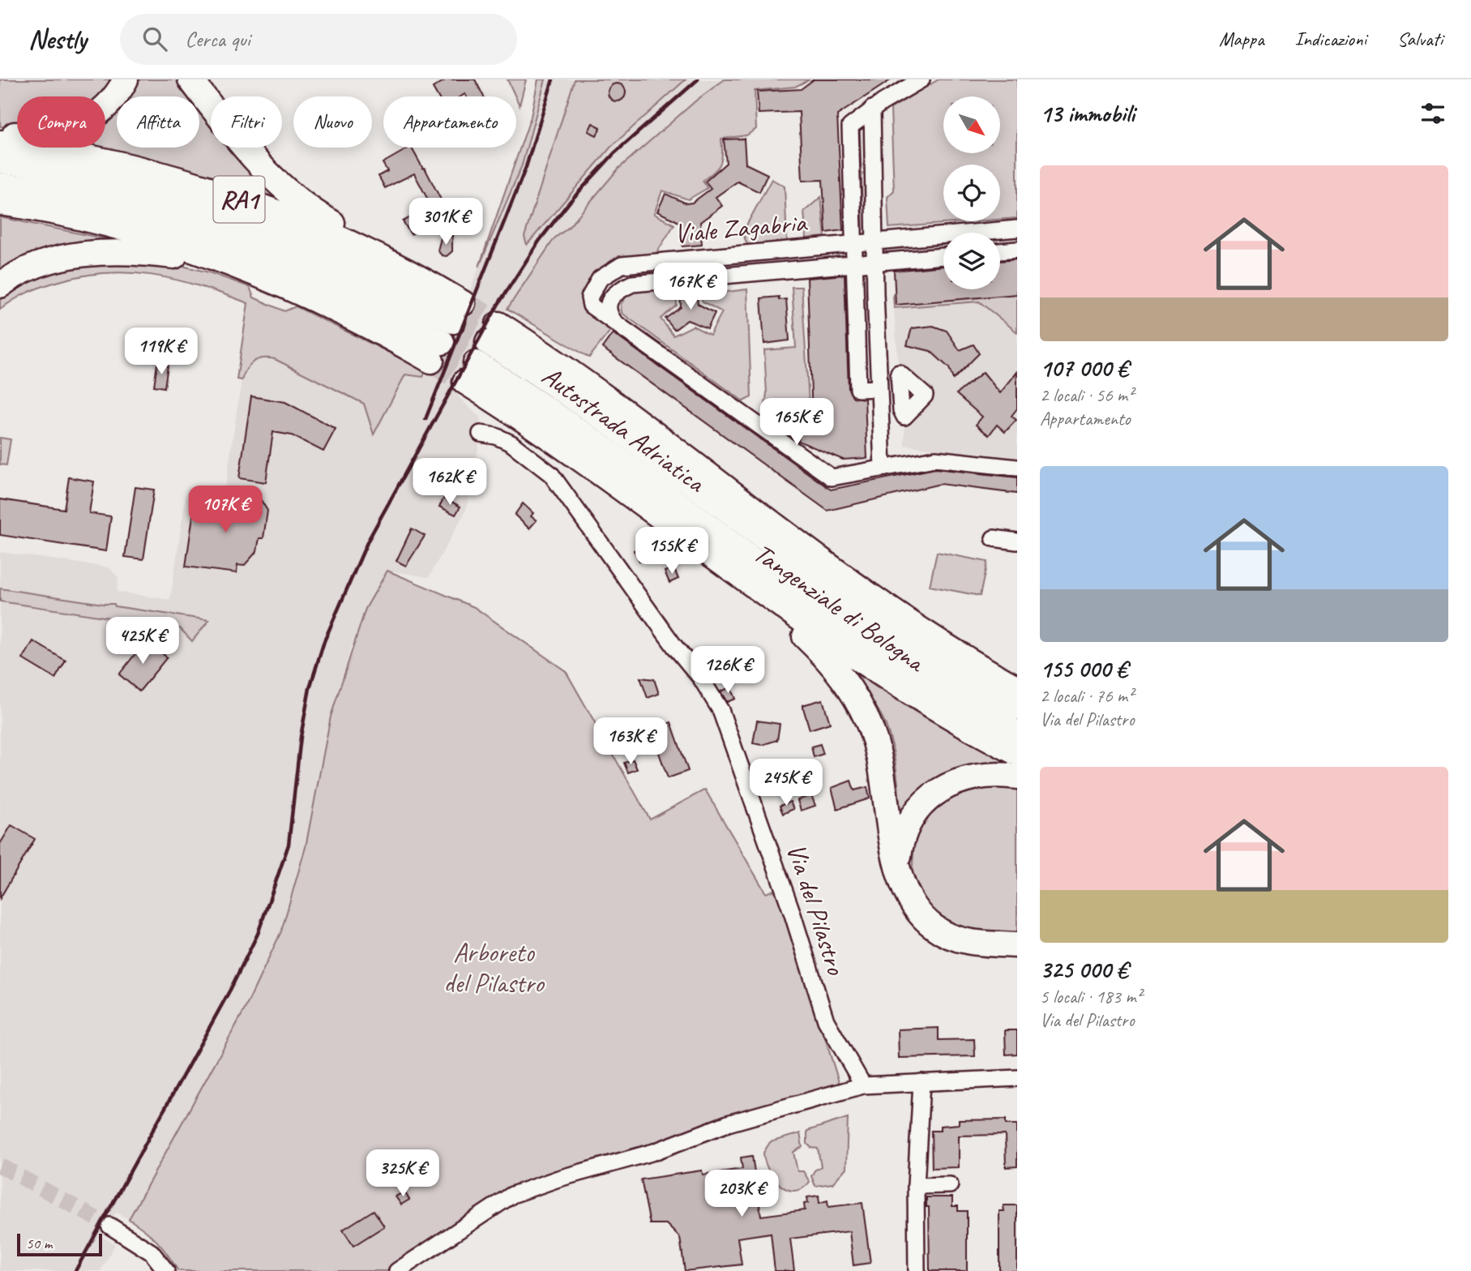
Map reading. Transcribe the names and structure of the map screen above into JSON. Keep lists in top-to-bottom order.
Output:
{
  "streets": {
    "highway": ["RA1", "Autostrada Adriatica", "Tangenziale di Bologna"],
    "street": ["Viale Zagabria", "Via del Pilastro"]
  },
  "crossings": [
    ["Autostrada Adriatica", "Tangenziale di Bologna"]
  ],
  "parks": ["Arboreto del Pilastro"],
  "scale_bar": "50 m",
  "north": "bottom right",
  "page": {
    "header": "Nestly",
    "search": "Cerca qui",
    "nav": ["Mappa", "Indicazioni", "Salvati"],
    "heading": "13 immobili",
    "chip": [
      "Compra",
      "Affitta",
      "Filtri",
      "Nuovo",
      "Appartamento"
    ],
    "list": [
      {
        "name": "107 000 €",
        "note": "2 locali · 56 m² · Appartamento"
      },
      {
        "name": "155 000 €",
        "note": "2 locali · 76 m² · Via del Pilastro"
      },
      {
        "name": "325 000 €",
        "note": "5 locali · 183 m² · Via del Pilastro"
      }
    ],
    "price": [
      "301K €",
      "167K €",
      "119K €",
      "165K €",
      "162K €",
      "107K €",
      "155K €",
      "425K €",
      "126K €",
      "163K €",
      "245K €",
      "325K €",
      "203K €"
    ],
    "scale": "50 m"
  }
}
